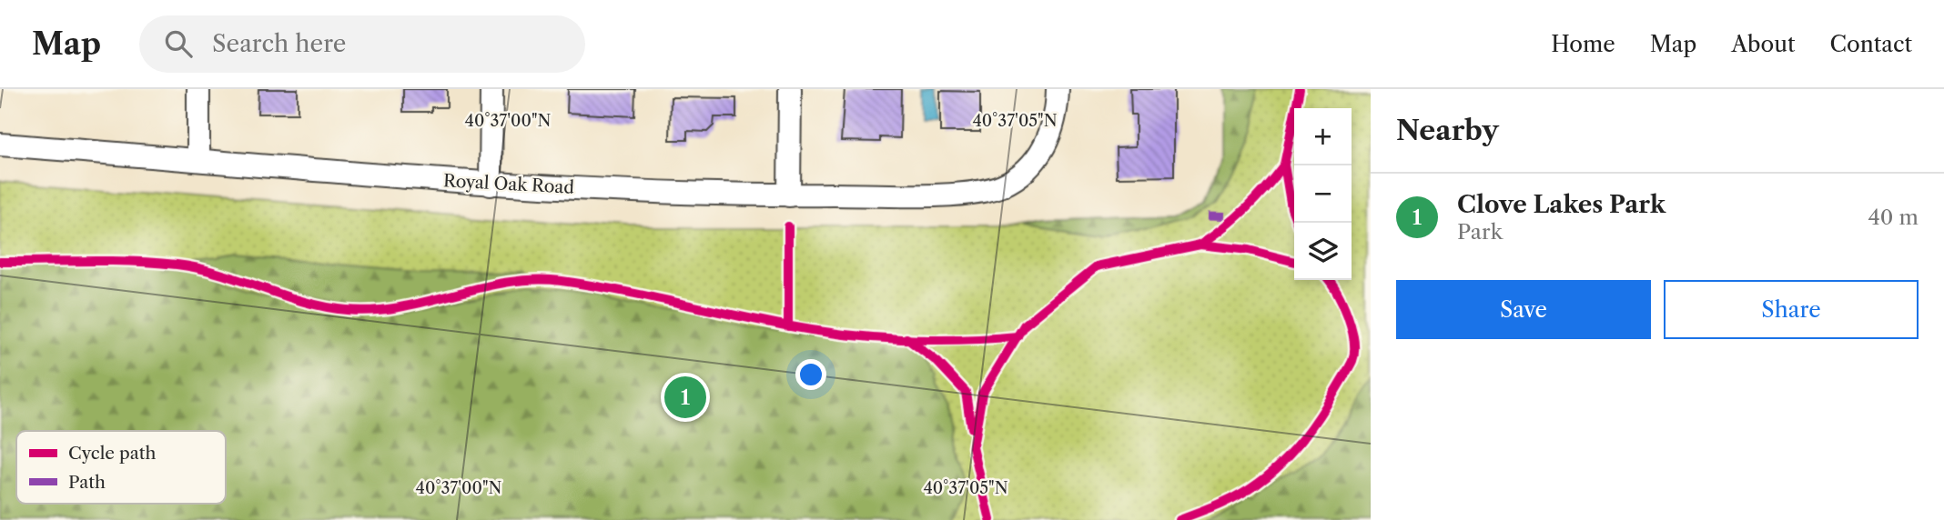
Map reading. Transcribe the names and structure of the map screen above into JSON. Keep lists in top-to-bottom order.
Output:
{
  "streets": {
    "street": ["Royal Oak Road"]
  },
  "legend": ["Cycle path", "Path"],
  "page": {
    "header": "Map",
    "search": "Search here",
    "nav": [
      "Home",
      "Map",
      "About",
      "Contact"
    ],
    "heading": "Nearby",
    "map_buttons": ["+", "−"],
    "list": [
      {
        "mark": "1",
        "name": "Clove Lakes Park",
        "note": "Park",
        "value": "40 m"
      }
    ],
    "buttons": ["Save", "Share"],
    "pins": "1"
  },
  "coordinates": ["40°37'00\"N", "40°37'05\"N"]
}
